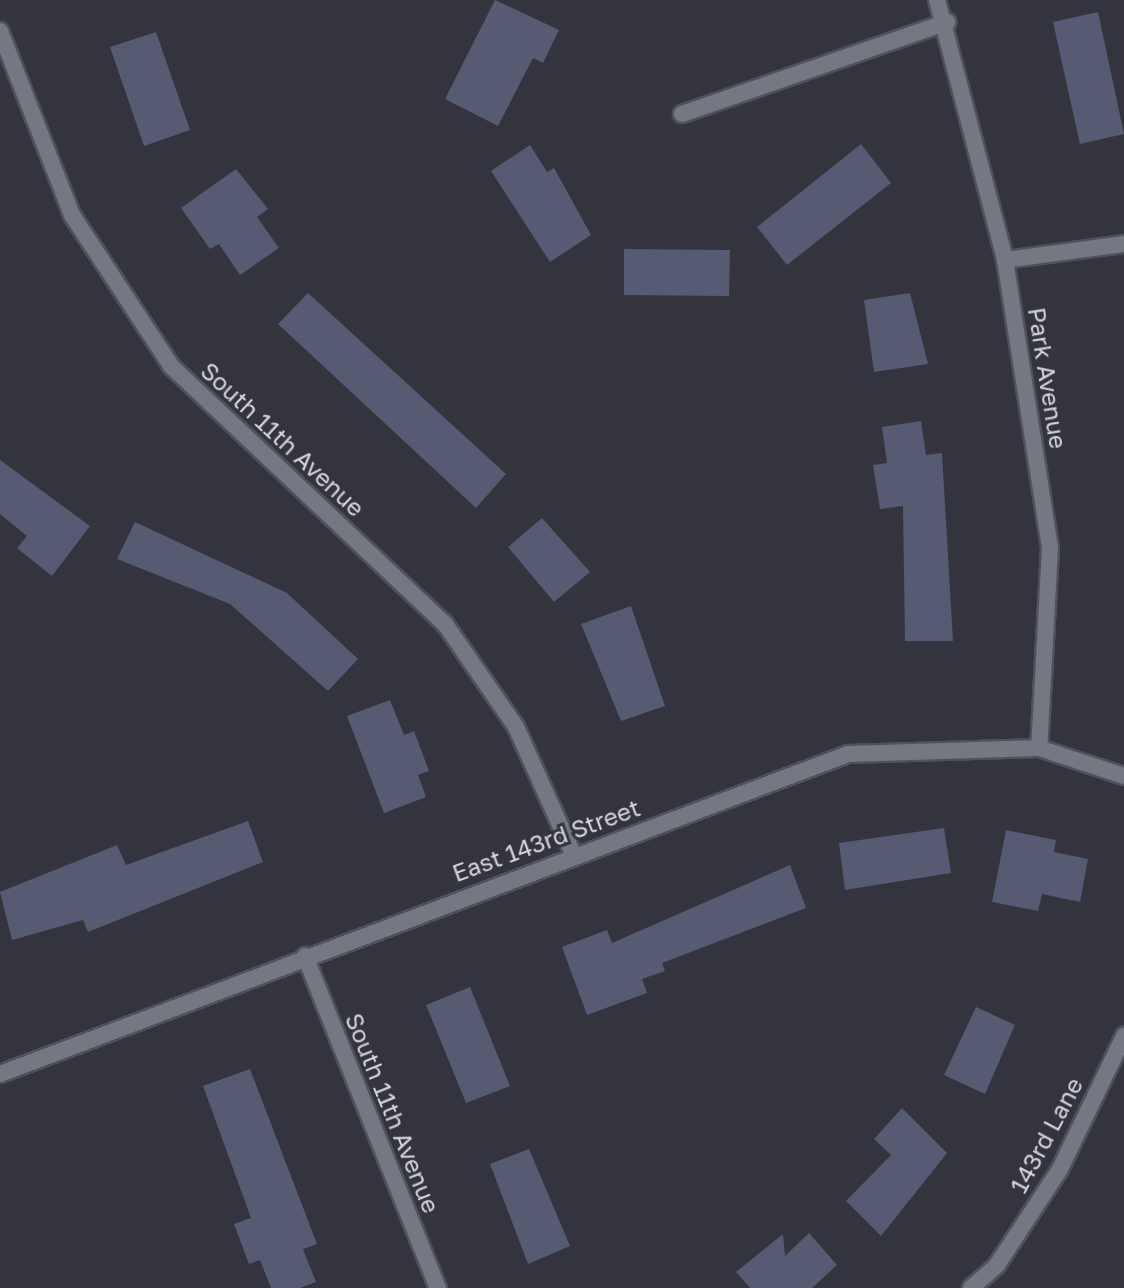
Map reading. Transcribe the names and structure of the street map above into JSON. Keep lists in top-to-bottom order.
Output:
{
  "streets": {
    "street": [
      "Park Avenue",
      "South 11th Avenue",
      "East 143rd Street",
      "143rd Lane"
    ]
  },
  "crossings": [
    ["Park Avenue", "East 143rd Street"],
    ["South 11th Avenue", "East 143rd Street"]
  ]
}
